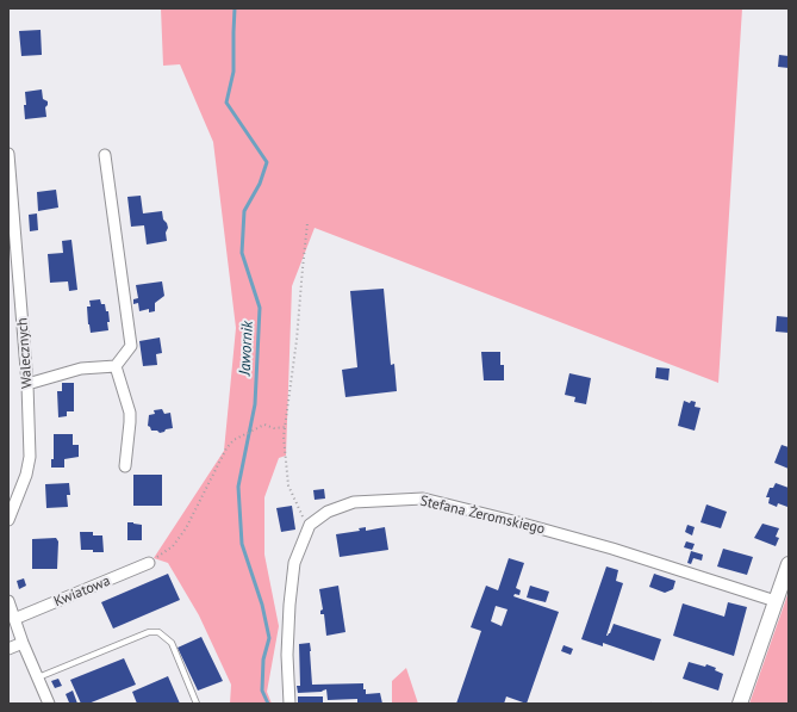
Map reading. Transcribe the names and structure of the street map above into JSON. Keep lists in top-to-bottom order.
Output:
{
  "streets": {
    "street": ["Walecznych", "Stefana Żeromskiego", "Kwiatowa"]
  },
  "water": ["Jawornik"]
}
